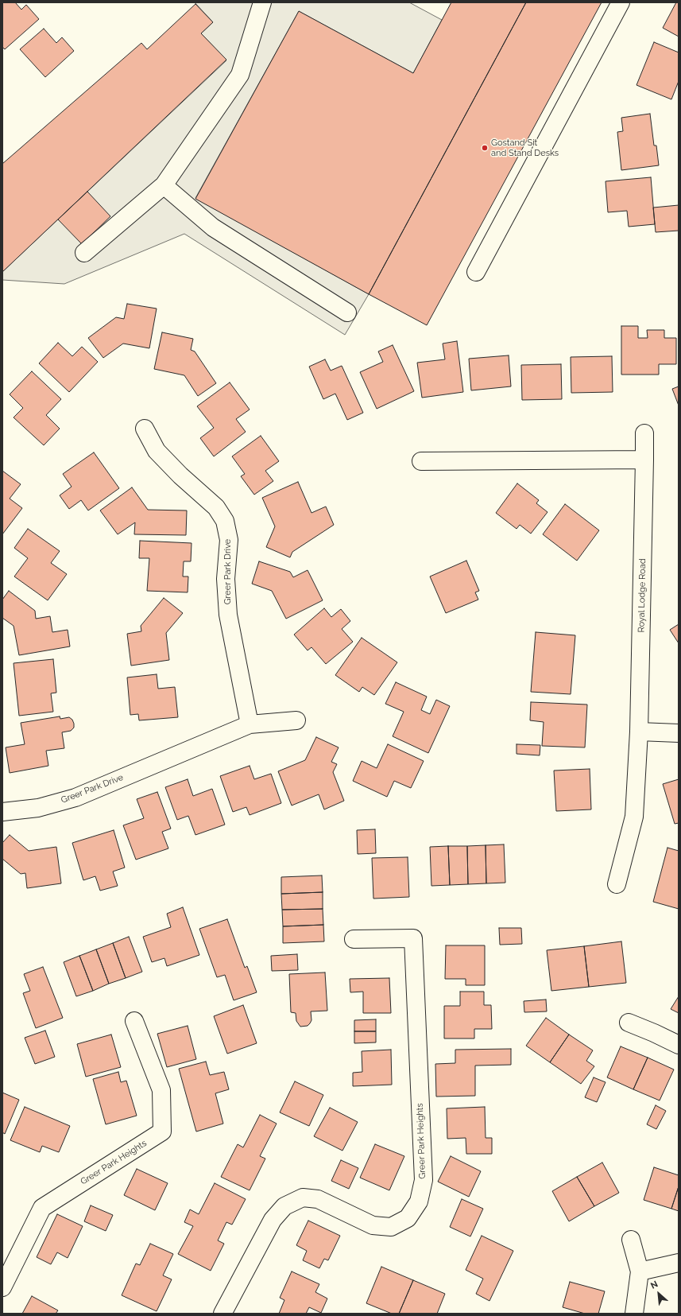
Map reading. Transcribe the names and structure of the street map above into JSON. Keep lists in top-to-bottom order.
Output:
{
  "streets": {
    "street": ["Greer Park Drive", "Royal Lodge Road", "Greer Park Heights"]
  },
  "places": ["Gostand Sit and Stand Desks"],
  "north": "top left"
}
